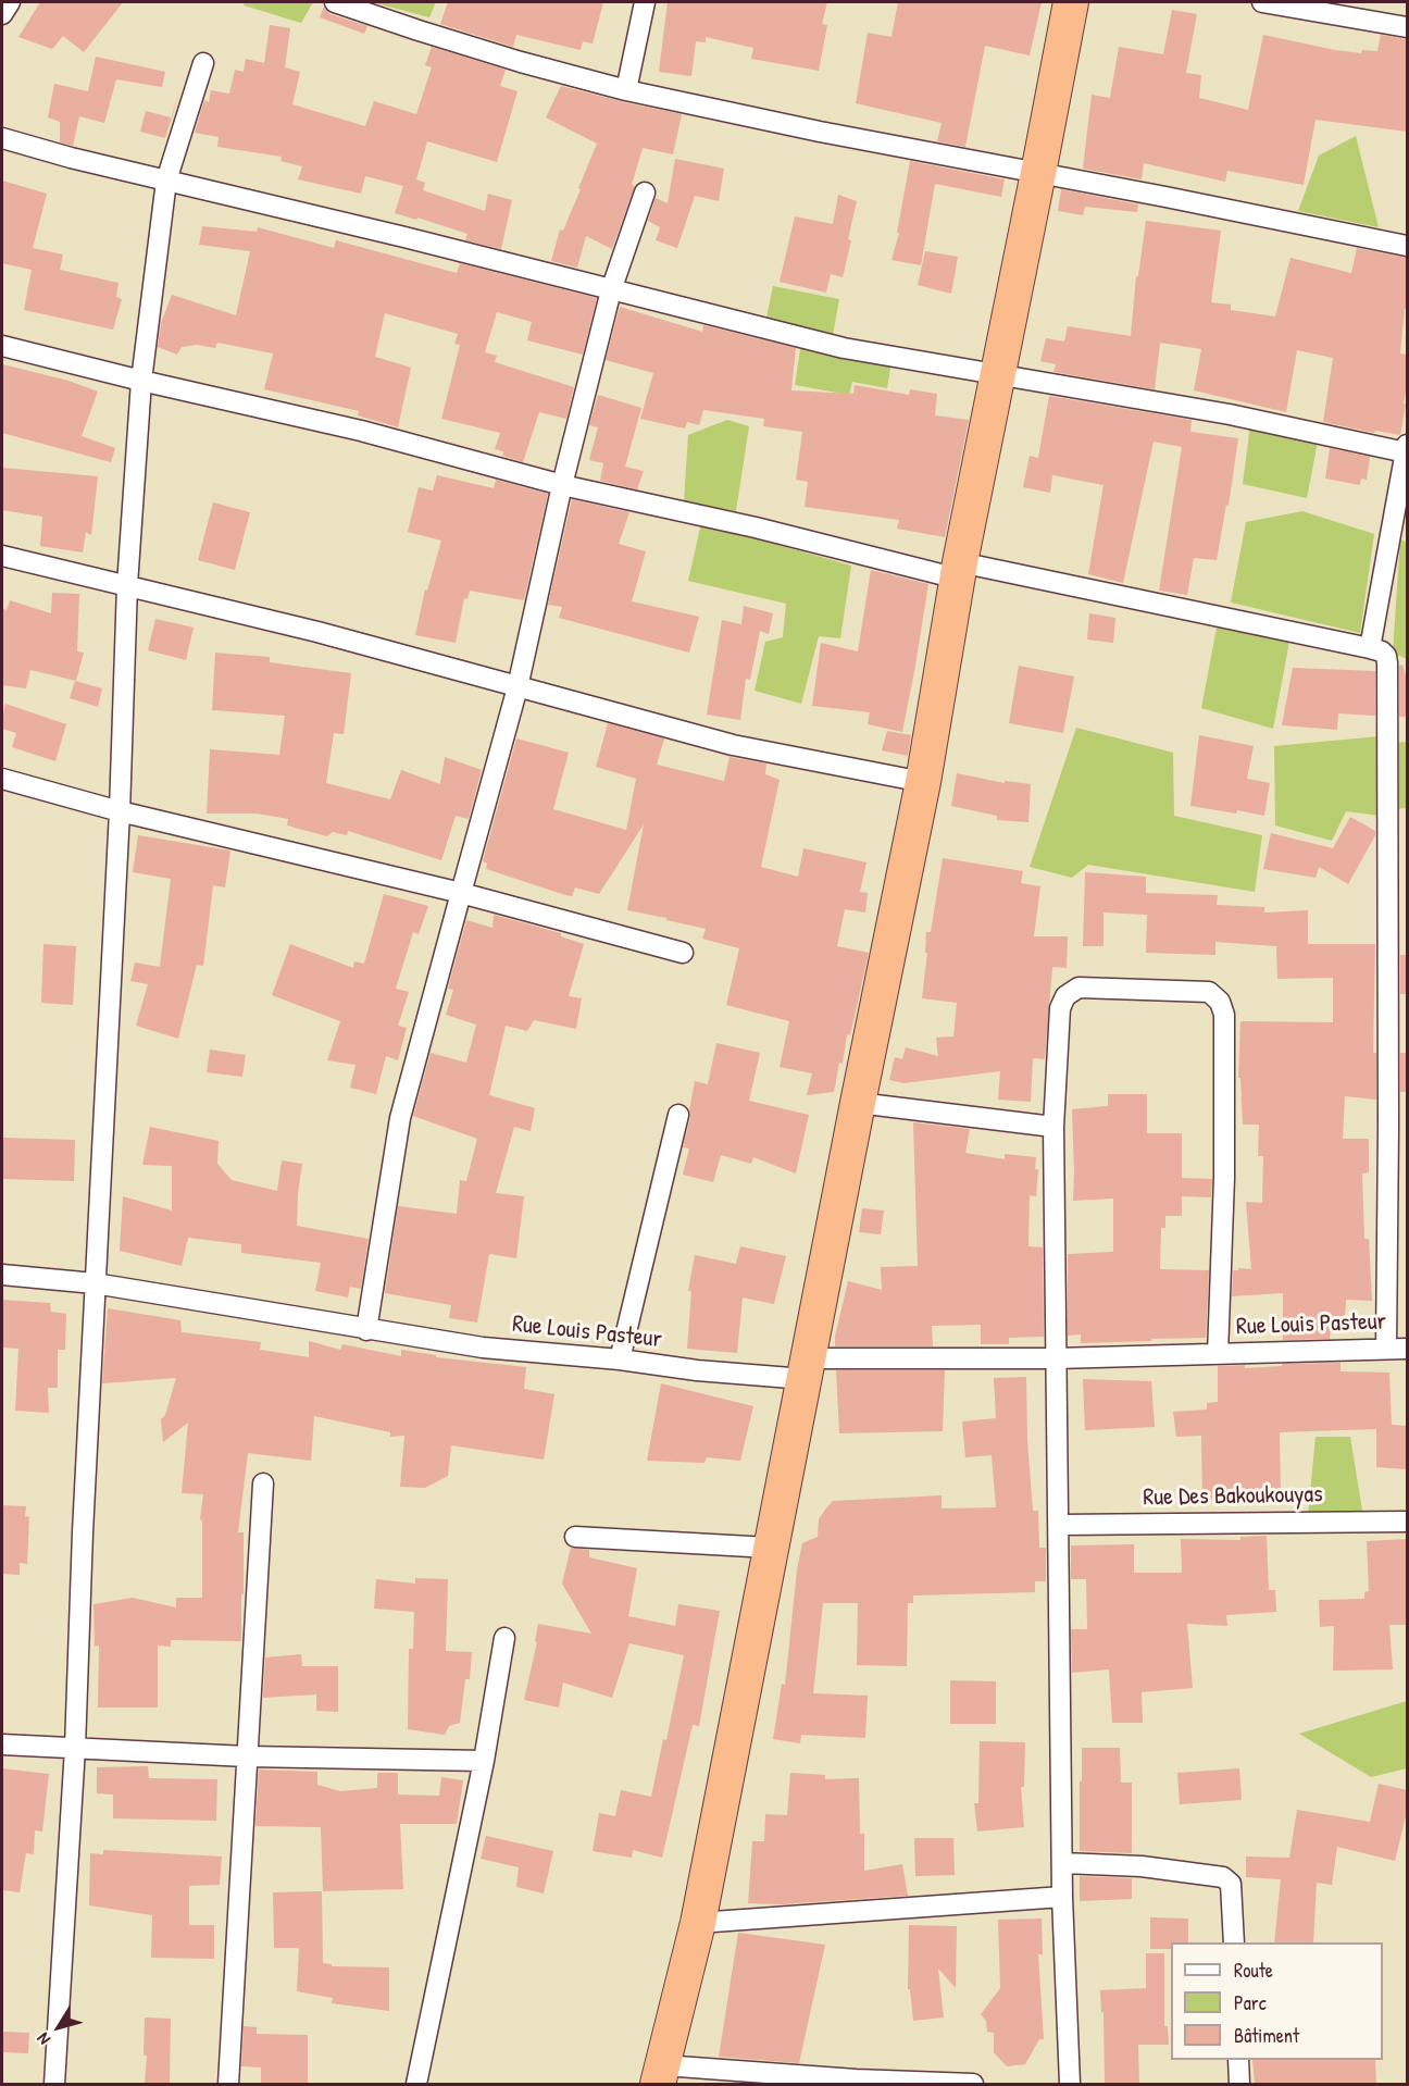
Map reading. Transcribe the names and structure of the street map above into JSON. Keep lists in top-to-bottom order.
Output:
{
  "streets": {
    "street": ["Rue Louis Pasteur", "Rue Des Bakoukouyas"]
  },
  "legend": ["Route", "Parc", "Bâtiment"],
  "north": "bottom left"
}
